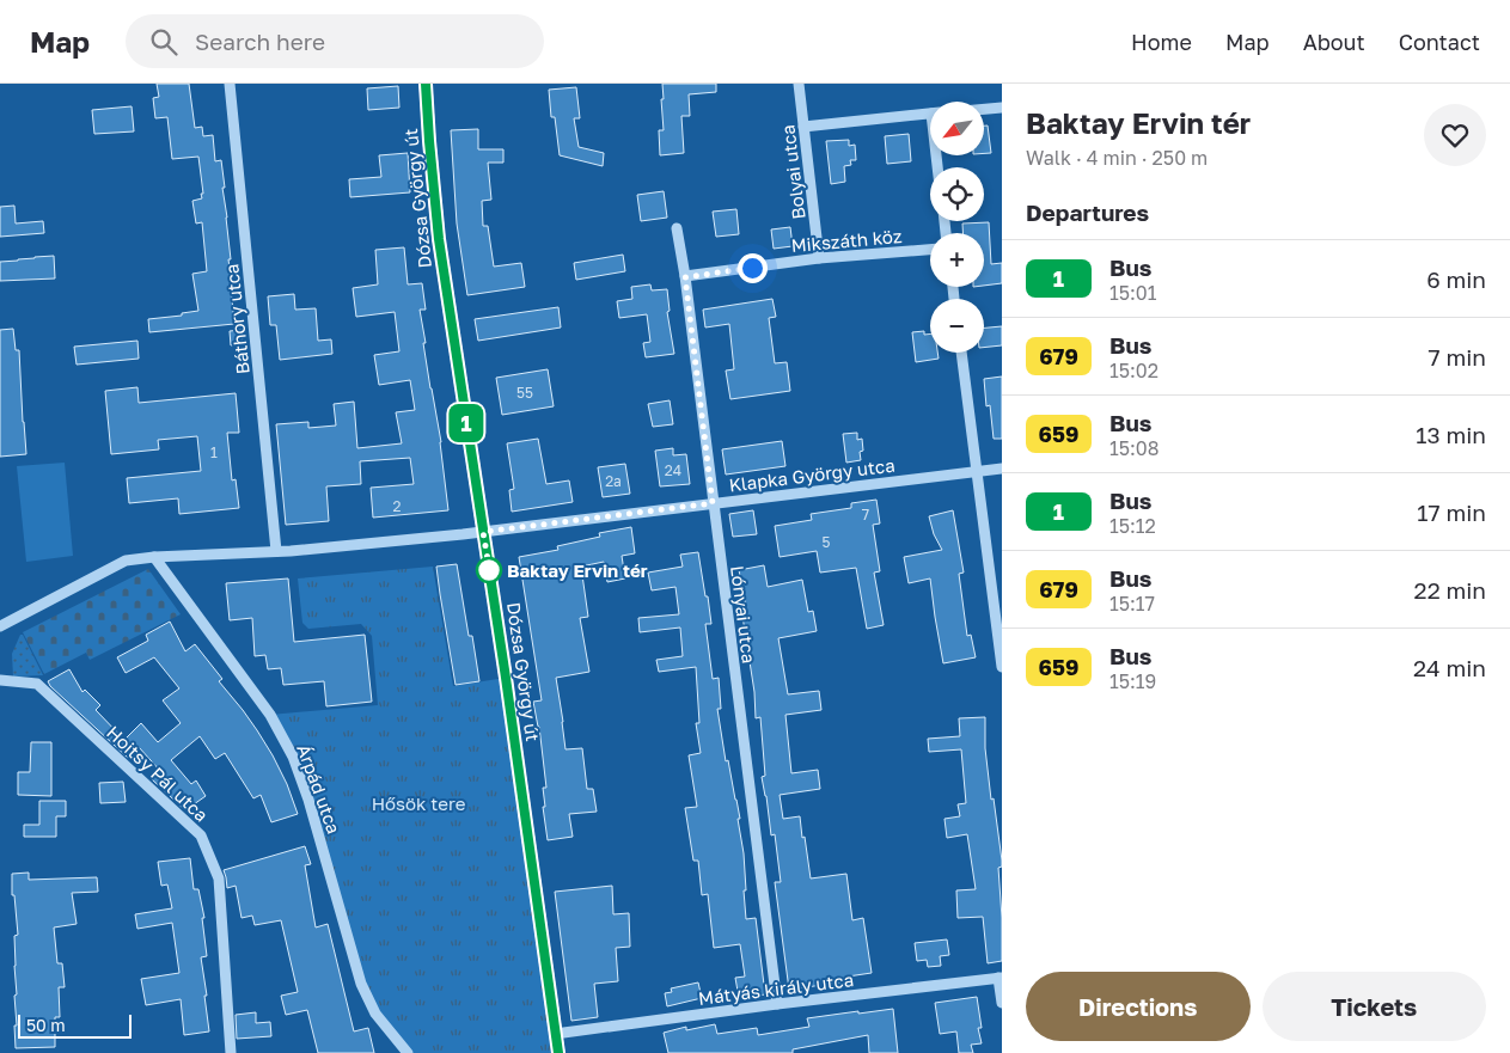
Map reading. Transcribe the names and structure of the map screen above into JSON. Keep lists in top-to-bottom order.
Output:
{
  "streets": {
    "main road": ["Dózsa György út"],
    "street": [
      "Bolyai utca",
      "Mikszáth köz",
      "Báthory utca",
      "Klapka György utca",
      "Lónyai utca",
      "Hoitsy Pál utca",
      "Árpád utca",
      "Mátyás király utca"
    ]
  },
  "crossings": [
    ["Bolyai utca", "Mikszáth köz"],
    ["Dózsa György út", "Klapka György utca"],
    ["Dózsa György út", "Mátyás király utca"],
    ["Mikszáth köz", "Lónyai utca"],
    ["Klapka György utca", "Lónyai utca"],
    ["Lónyai utca", "Mátyás király utca"]
  ],
  "parks": ["Hősök tere"],
  "places": ["Baktay Ervin tér"],
  "lines": ["bus line 1"],
  "house_numbers": [
    "55",
    "1",
    "24",
    "2a",
    "2",
    "7",
    "5"
  ],
  "scale_bar": "50 m",
  "north": "bottom left",
  "page": {
    "header": "Map",
    "search": "Search here",
    "nav": [
      "Home",
      "Map",
      "About",
      "Contact"
    ],
    "on_map": "1",
    "heading": [
      ["Baktay Ervin tér", "Walk · 4 min · 250 m"],
      "Departures"
    ],
    "map_buttons": ["+", "−"],
    "list": [
      {
        "mark": "1",
        "name": "Bus",
        "note": "15:01",
        "value": "6 min"
      },
      {
        "mark": "679",
        "name": "Bus",
        "note": "15:02",
        "value": "7 min"
      },
      {
        "mark": "659",
        "name": "Bus",
        "note": "15:08",
        "value": "13 min"
      },
      {
        "mark": "1",
        "name": "Bus",
        "note": "15:12",
        "value": "17 min"
      },
      {
        "mark": "679",
        "name": "Bus",
        "note": "15:17",
        "value": "22 min"
      },
      {
        "mark": "659",
        "name": "Bus",
        "note": "15:19",
        "value": "24 min"
      }
    ],
    "buttons": ["Directions", "Tickets"],
    "scale": "50 m"
  }
}
